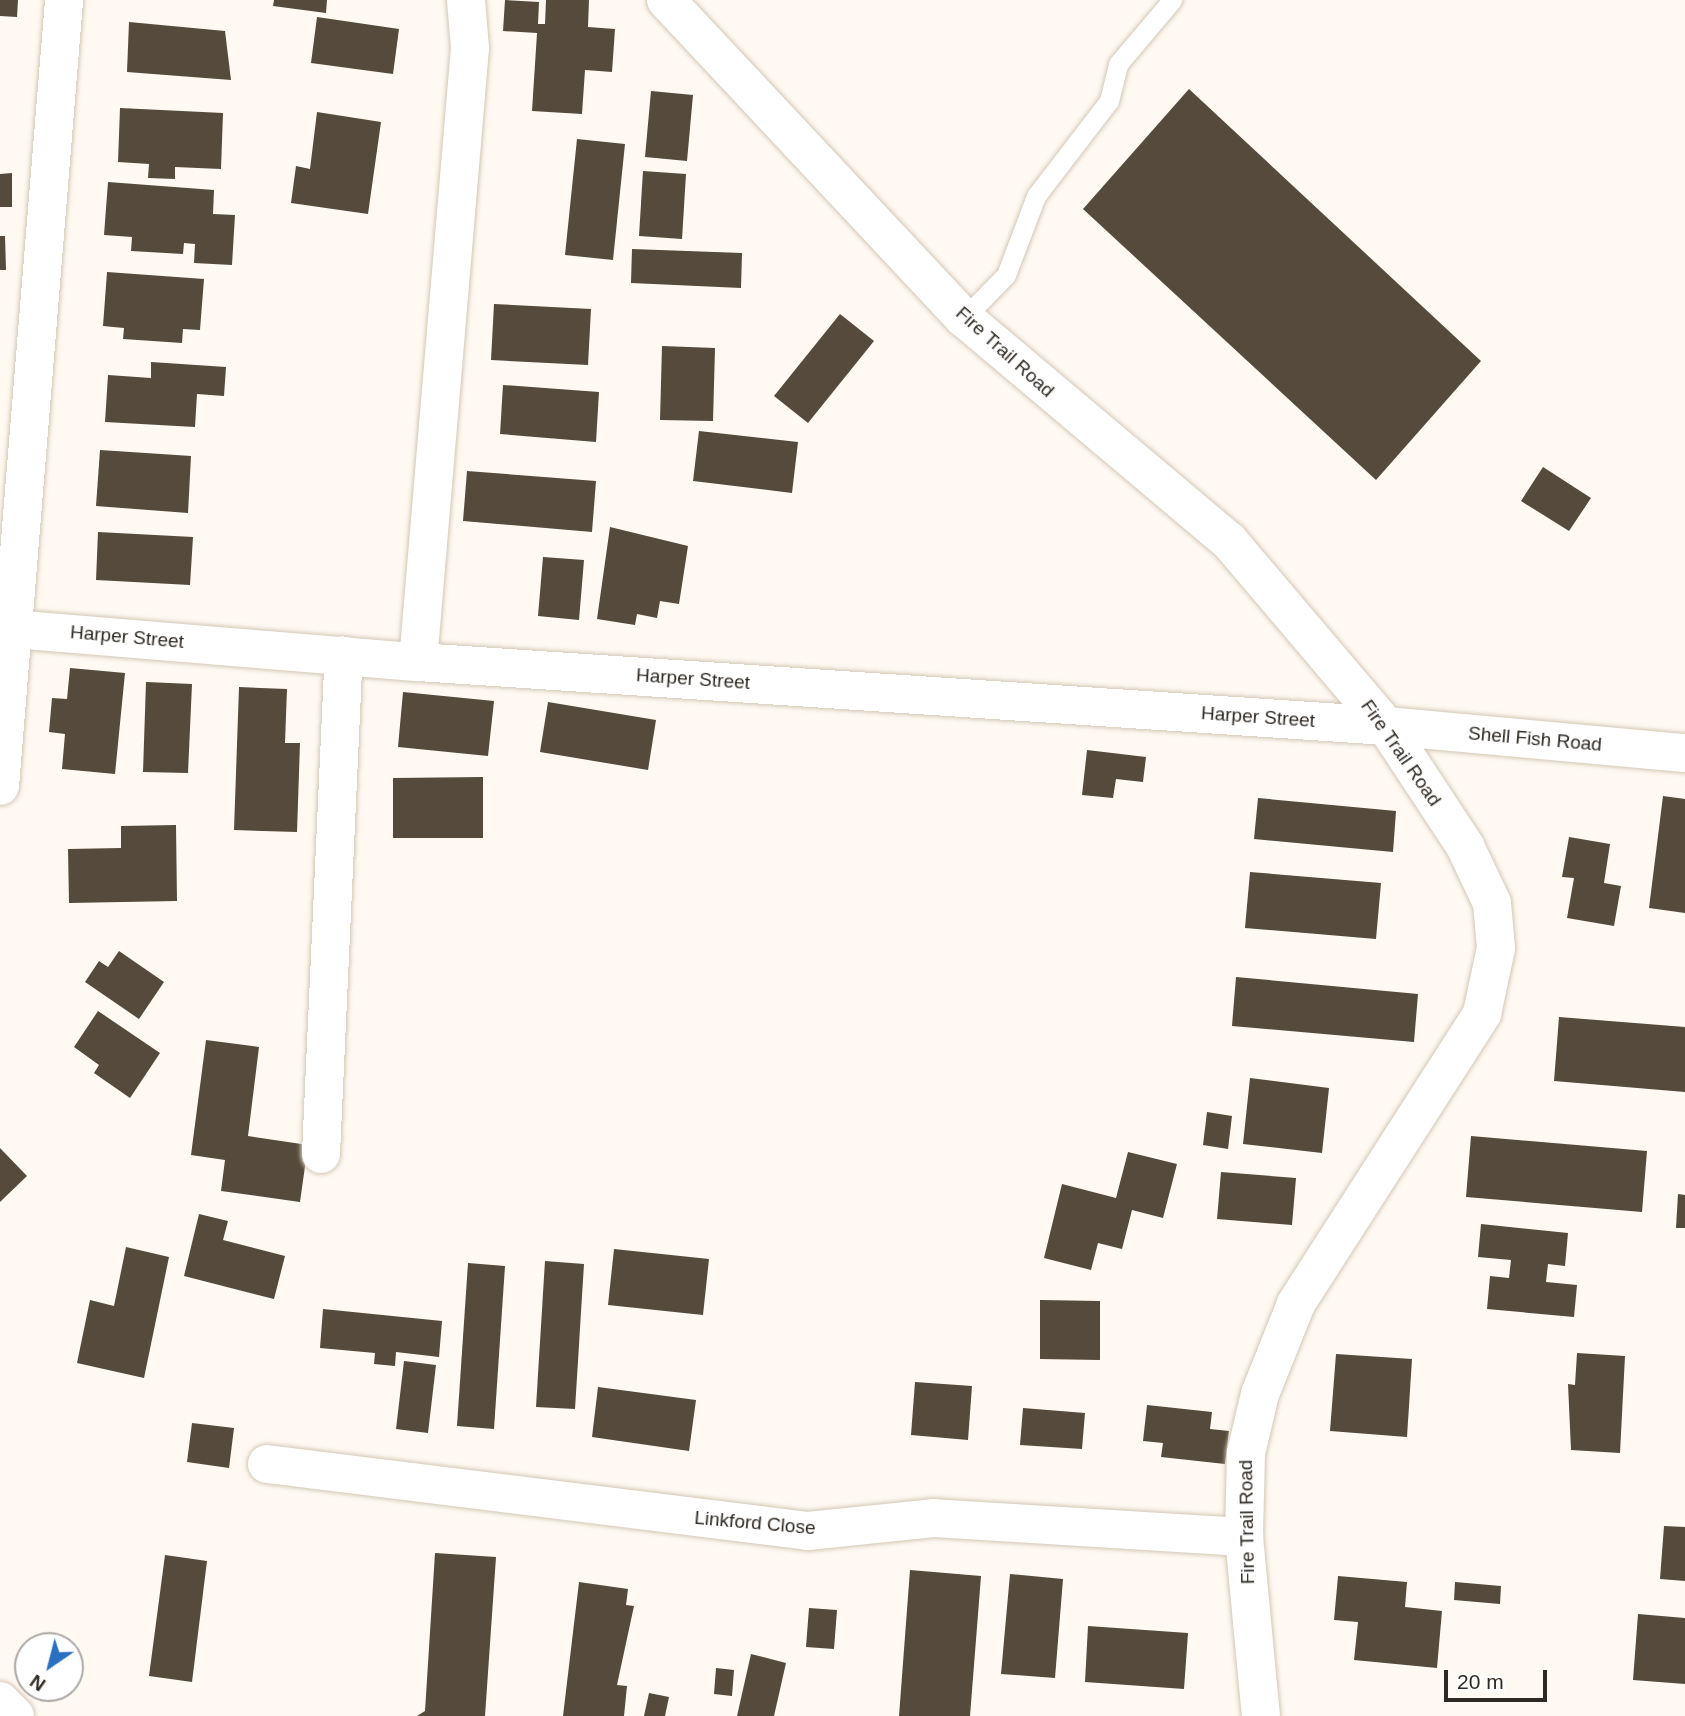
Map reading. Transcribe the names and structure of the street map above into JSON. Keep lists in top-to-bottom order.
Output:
{
  "streets": {
    "street": [
      "Fire Trail Road",
      "Harper Street",
      "Shell Fish Road",
      "Linkford Close"
    ]
  },
  "crossings": [
    ["Fire Trail Road", "Harper Street"],
    ["Fire Trail Road", "Shell Fish Road"],
    ["Fire Trail Road", "Linkford Close"],
    ["Harper Street", "Shell Fish Road"]
  ],
  "scale_bar": "20 m",
  "north": "bottom left"
}
